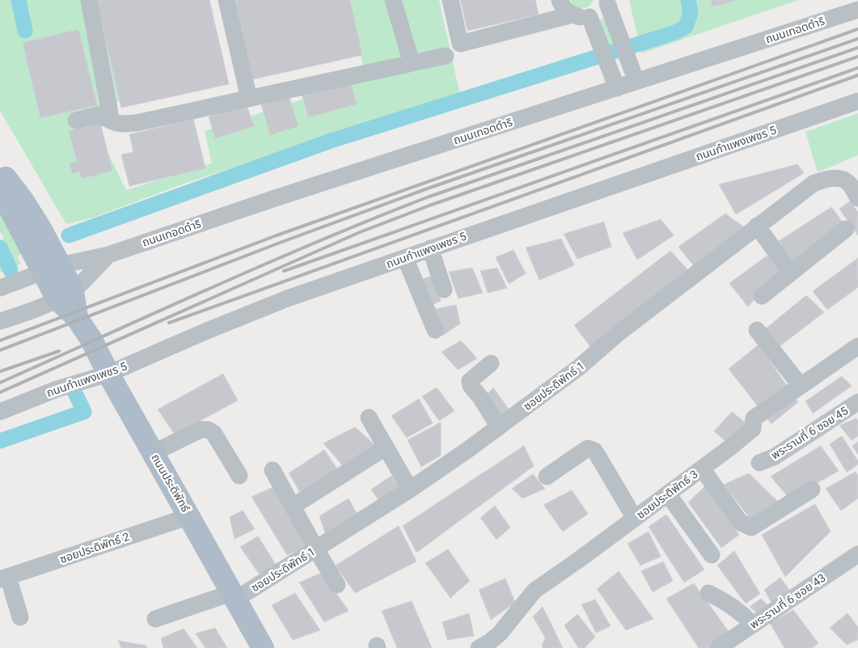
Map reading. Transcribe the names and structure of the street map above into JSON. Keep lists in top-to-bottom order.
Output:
{
  "streets": {
    "main road": ["ถนนประดิพัทธ์"],
    "street": [
      "ถนนเทอดดำริ",
      "ถนนกำแพงเพชร 5",
      "ซอยประดิพัทธ์ 1",
      "พระรามที่ 6 ซอย 45",
      "ซอยประดิพัทธ์ 3",
      "ซอยประดิพัทธ์ 2",
      "พระรามที่ 6 ซอย 43"
    ]
  },
  "crossings": [
    ["ถนนเทอดดำริ", "ถนนประดิพัทธ์"],
    ["ถนนกำแพงเพชร 5", "ถนนประดิพัทธ์"],
    ["ซอยประดิพัทธ์ 1", "ถนนประดิพัทธ์"],
    ["ถนนประดิพัทธ์", "ซอยประดิพัทธ์ 2"]
  ]
}
